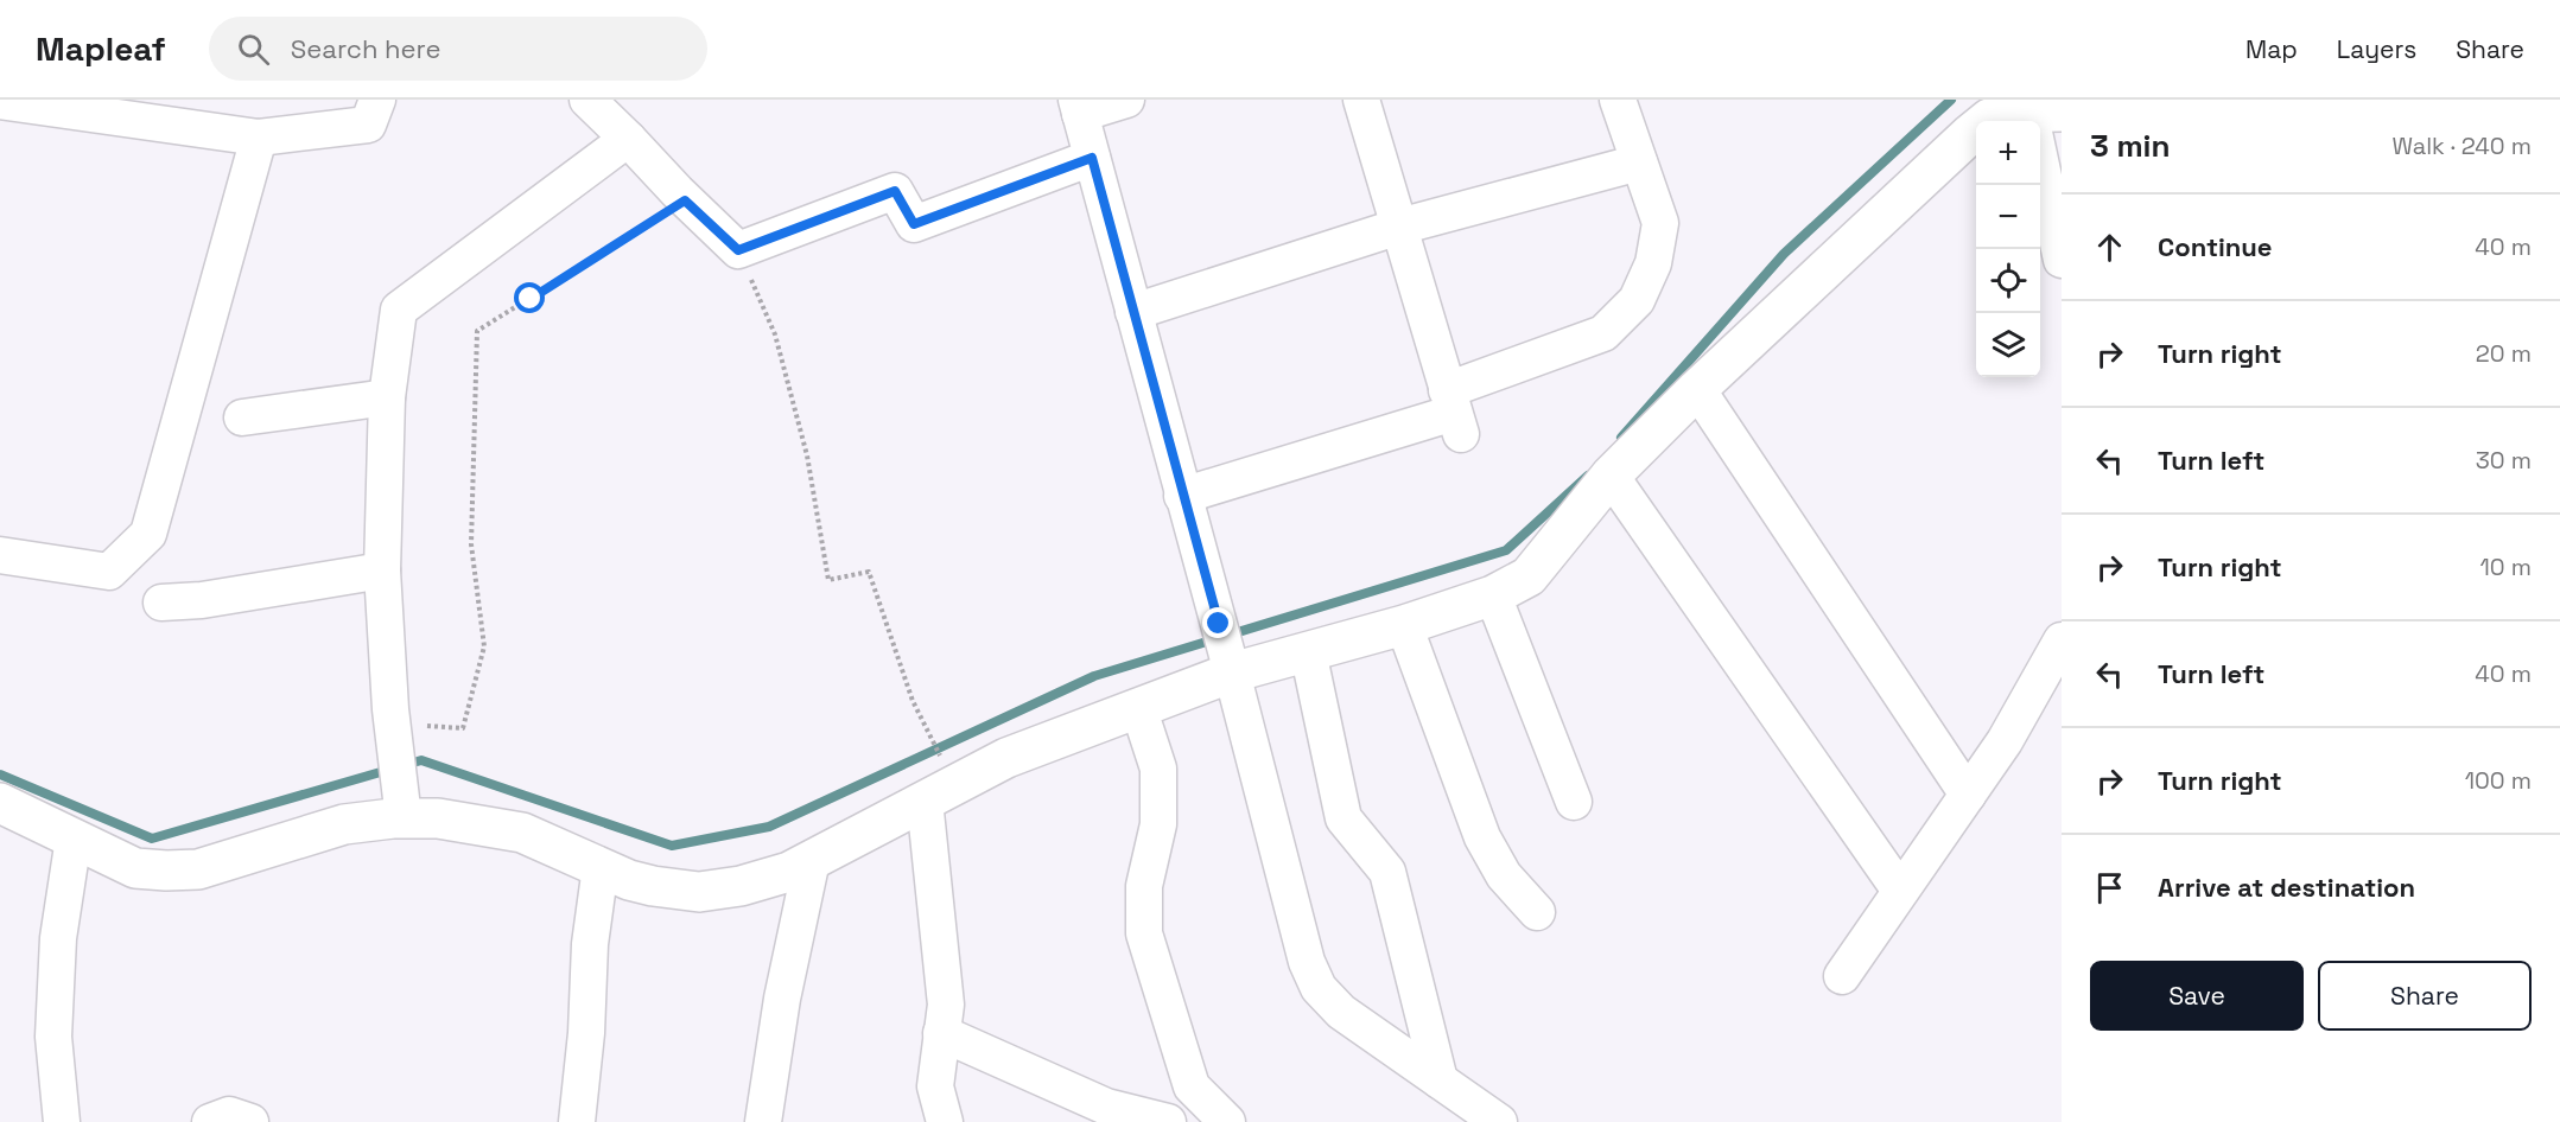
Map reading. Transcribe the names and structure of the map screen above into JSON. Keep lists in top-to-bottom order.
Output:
{
  "page": {
    "header": "Mapleaf",
    "search": "Search here",
    "nav": ["Map", "Layers", "Share"],
    "heading": ["3 min", "Walk · 240 m"],
    "map_buttons": ["+", "−"],
    "list": [
      ["Continue", "40 m"],
      ["Turn right", "20 m"],
      ["Turn left", "30 m"],
      ["Turn right", "10 m"],
      ["Turn left", "40 m"],
      ["Turn right", "100 m"],
      "Arrive at destination"
    ],
    "buttons": ["Save", "Share"]
  }
}
